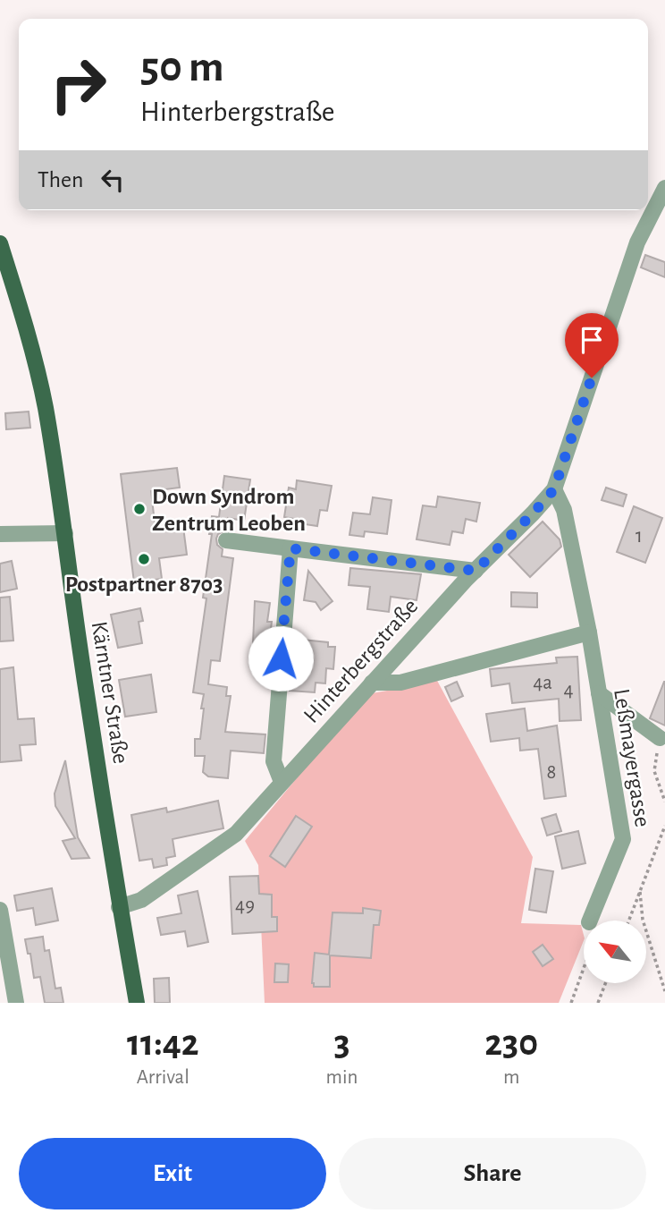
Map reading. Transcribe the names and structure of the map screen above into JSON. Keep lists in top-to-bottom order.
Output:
{
  "streets": {
    "main road": ["Kärntner Straße"],
    "street": ["Hinterbergstraße", "Leßmayergasse"]
  },
  "crossings": [
    ["Hinterbergstraße", "Kärntner Straße"],
    ["Hinterbergstraße", "Leßmayergasse"]
  ],
  "places": ["Down Syndrom Zentrum Leoben", "Postpartner 8703"],
  "house_numbers": [
    "1",
    "4a",
    "4",
    "8",
    "49"
  ],
  "north": "top left",
  "page": {
    "turn": ["50 m", "Hinterbergstraße"],
    "then": "Then",
    "eta": [
      "11:42",
      "Arrival",
      "3",
      "min",
      "230",
      "m"
    ],
    "buttons": ["Exit", "Share"]
  }
}
